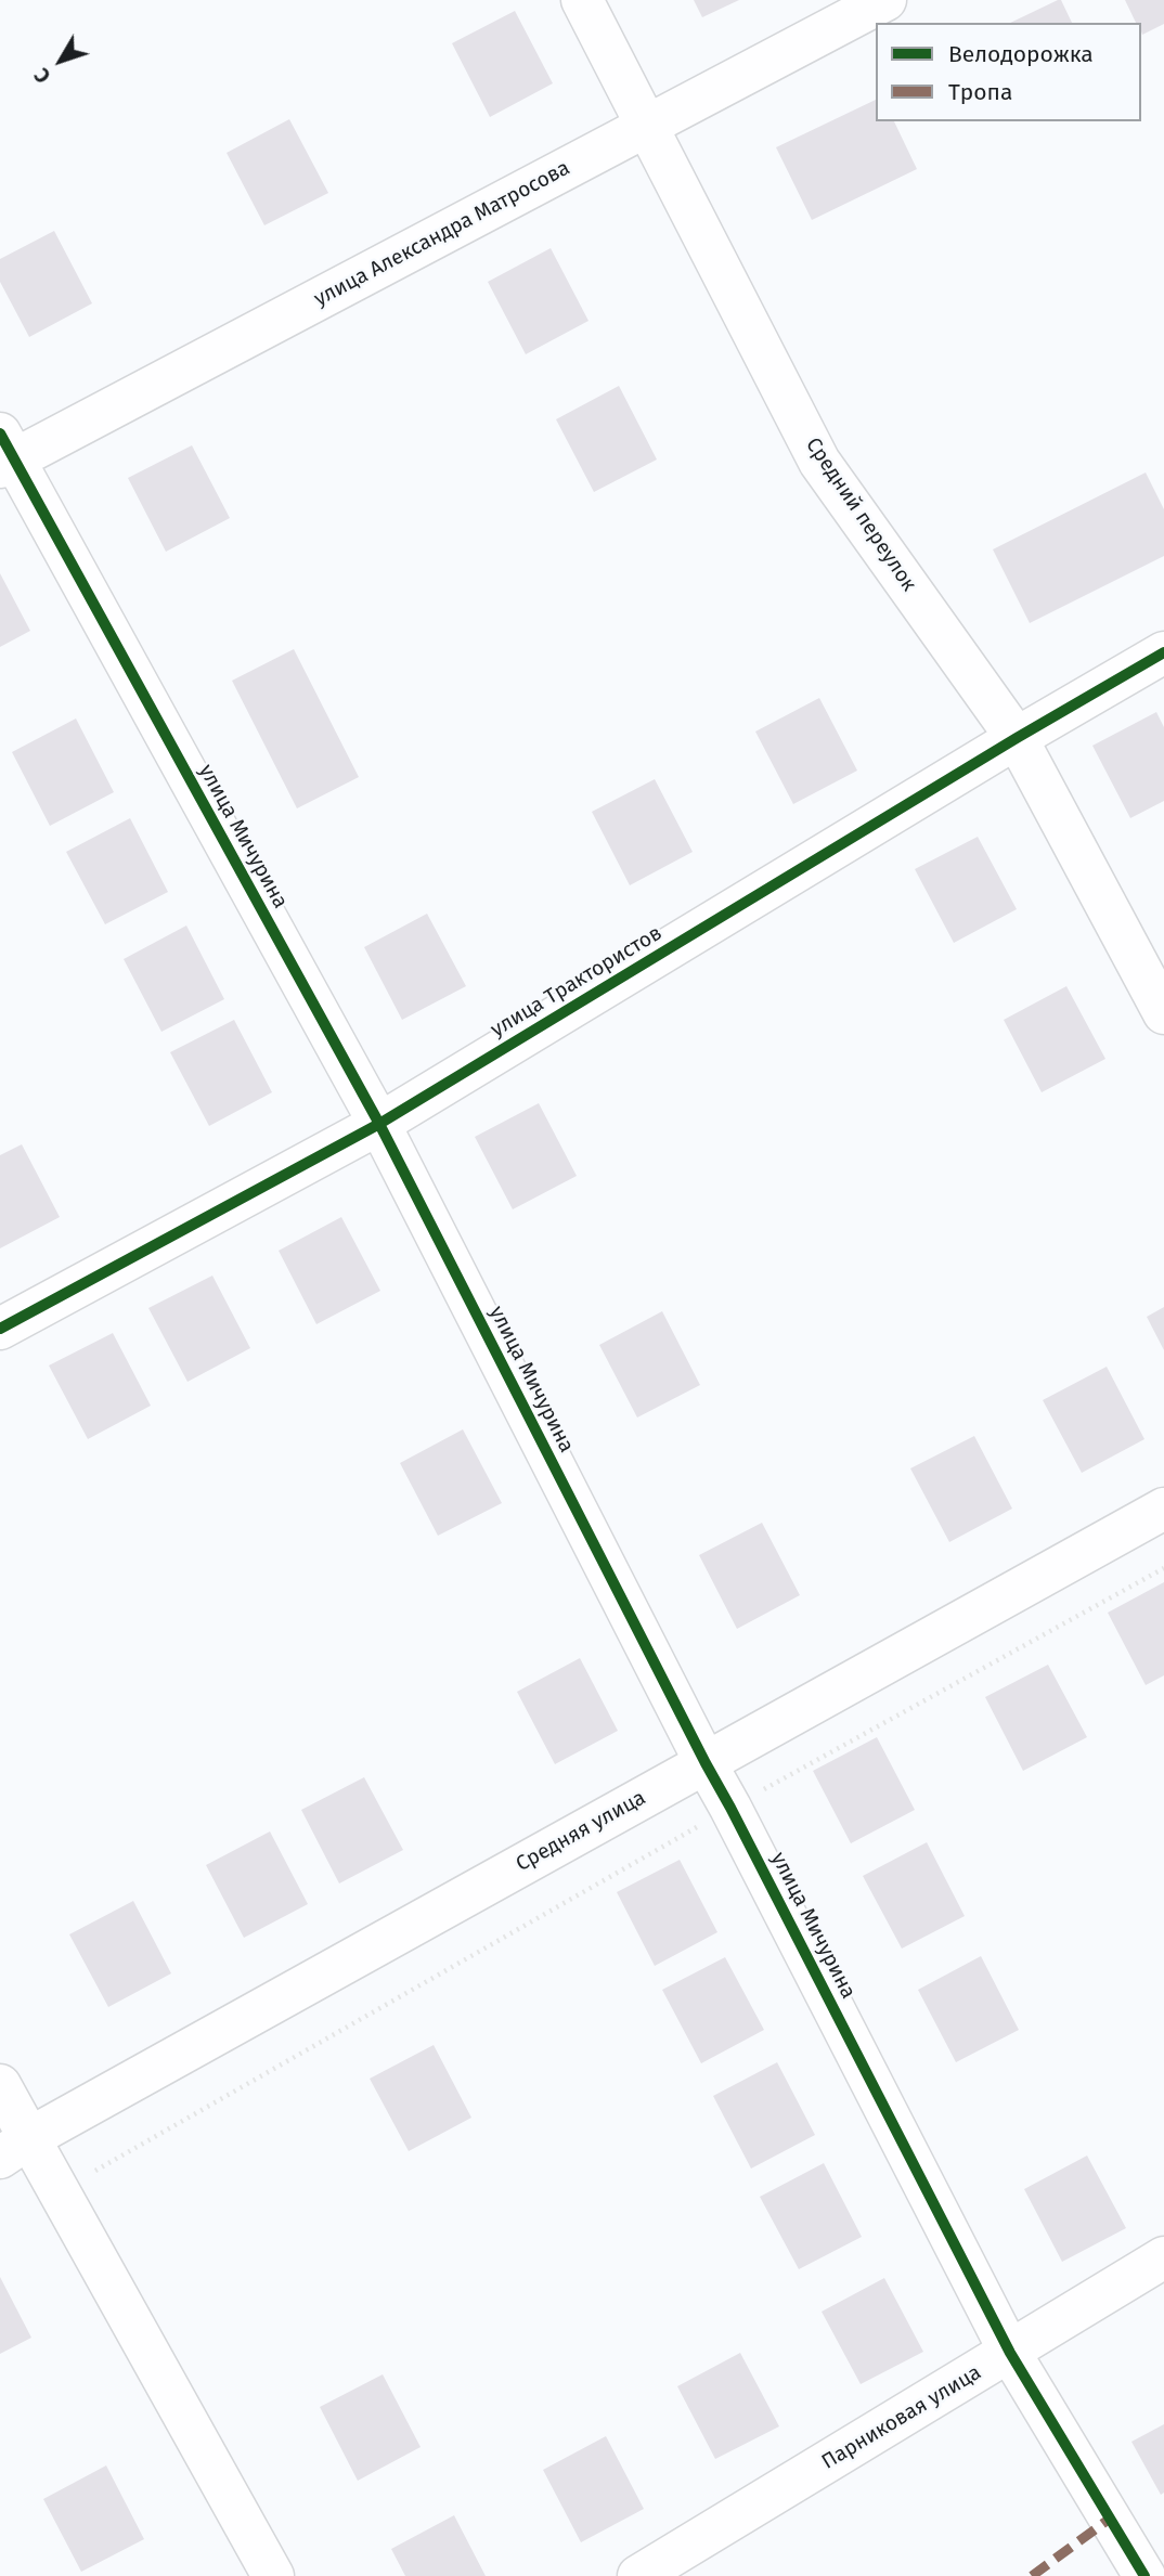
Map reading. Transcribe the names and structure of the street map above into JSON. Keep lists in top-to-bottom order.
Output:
{
  "streets": {
    "street": [
      "улица Александра Матросова",
      "Средний переулок",
      "улица Мичурина",
      "улица Трактористов",
      "Средняя улица",
      "Парниковая улица"
    ]
  },
  "crossings": [
    ["улица Александра Матросова", "Средний переулок"],
    ["улица Александра Матросова", "улица Мичурина"],
    ["Средний переулок", "улица Трактористов"],
    ["улица Мичурина", "улица Трактористов"],
    ["улица Мичурина", "Средняя улица"],
    ["улица Мичурина", "Парниковая улица"]
  ],
  "legend": ["Велодорожка", "Тропа"],
  "north": "bottom left"
}
